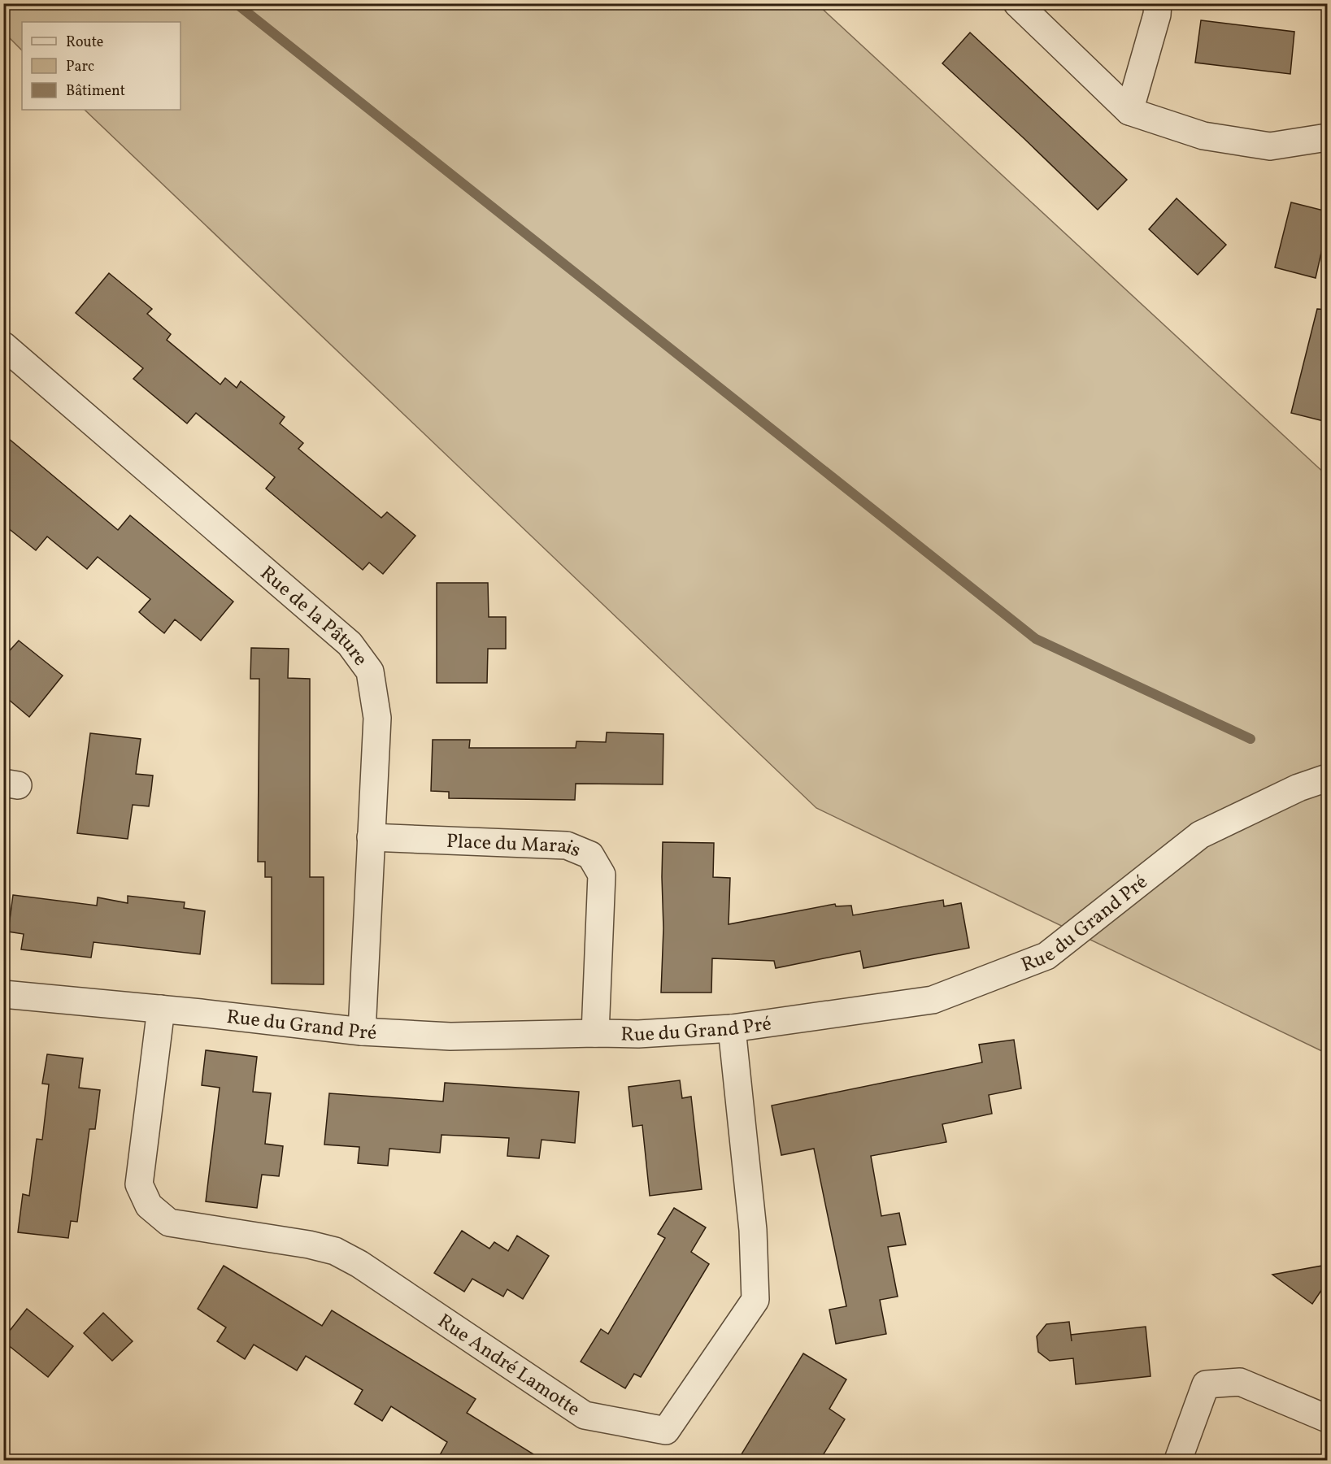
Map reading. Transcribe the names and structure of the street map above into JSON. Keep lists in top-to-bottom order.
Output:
{
  "streets": {
    "street": [
      "Rue de la Pâture",
      "Place du Marais",
      "Rue du Grand Pré",
      "Rue André Lamotte"
    ]
  },
  "crossings": [
    ["Rue de la Pâture", "Place du Marais"],
    ["Rue de la Pâture", "Rue du Grand Pré"],
    ["Place du Marais", "Rue du Grand Pré"],
    ["Rue du Grand Pré", "Rue André Lamotte"]
  ],
  "legend": ["Route", "Parc", "Bâtiment"]
}
